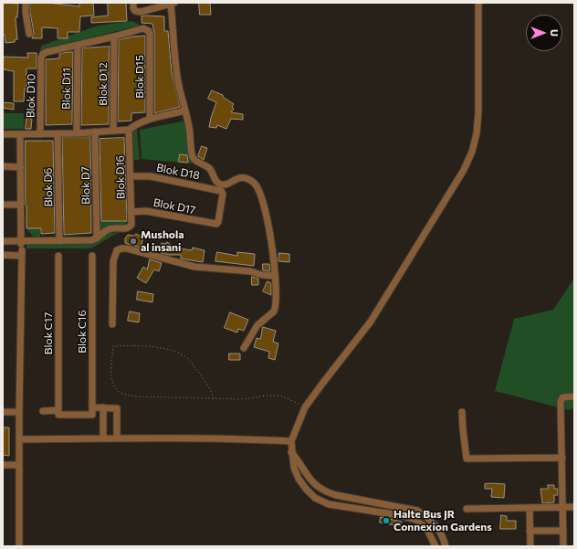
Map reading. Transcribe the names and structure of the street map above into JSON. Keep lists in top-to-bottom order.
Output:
{
  "streets": {
    "street": [
      "Blok D15",
      "Blok D12",
      "Blok D11",
      "Blok D10",
      "Blok D18",
      "Blok D16",
      "Blok D7",
      "Blok D6",
      "Blok D17",
      "Blok C16",
      "Blok C17"
    ]
  },
  "crossings": [
    ["Blok D15", "Blok D12"],
    ["Blok D11", "Blok D10"],
    ["Blok D18", "Blok D16"],
    ["Blok D18", "Blok D17"],
    ["Blok D16", "Blok D7"],
    ["Blok D16", "Blok D17"]
  ],
  "places": ["Mushola al insani", "Halte Bus JR Connexion Gardens"],
  "north": "right"
}
